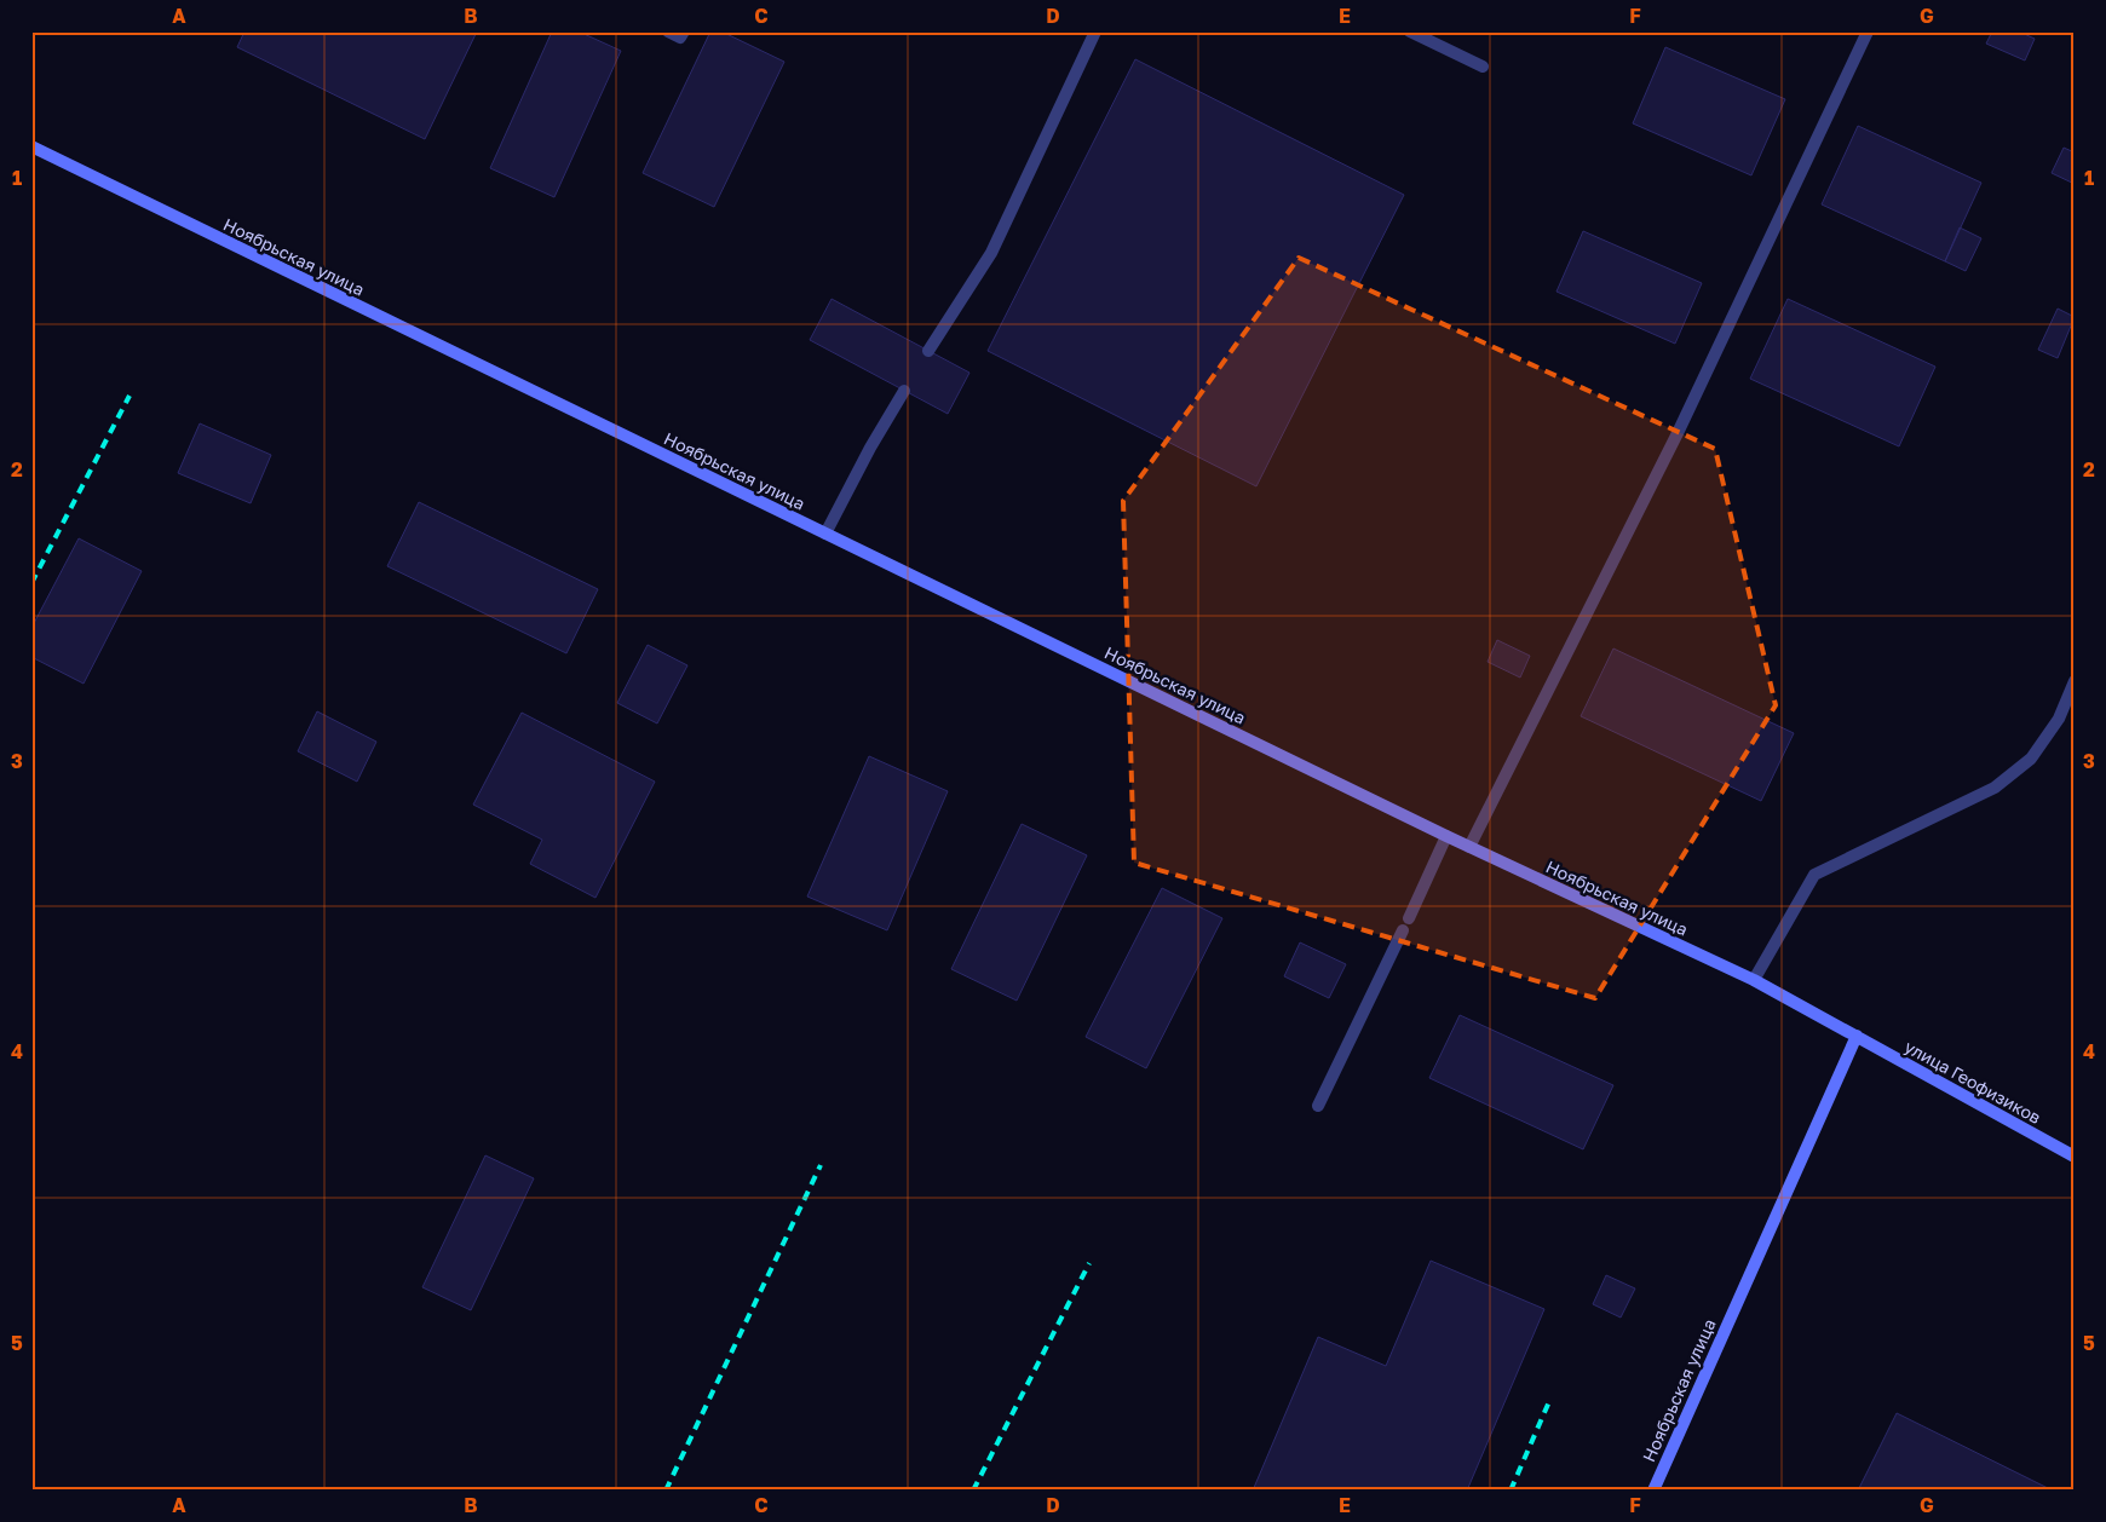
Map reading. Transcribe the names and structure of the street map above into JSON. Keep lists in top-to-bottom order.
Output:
{
  "streets": {
    "main road": ["Ноябрьская улица", "улица Геофизиков"]
  },
  "crossings": [
    ["Ноябрьская улица", "улица Геофизиков"]
  ],
  "grid": {
    "columns": [
      "A",
      "B",
      "C",
      "D",
      "E",
      "F",
      "G"
    ],
    "rows": [
      "1",
      "2",
      "3",
      "4",
      "5"
    ]
  }
}
